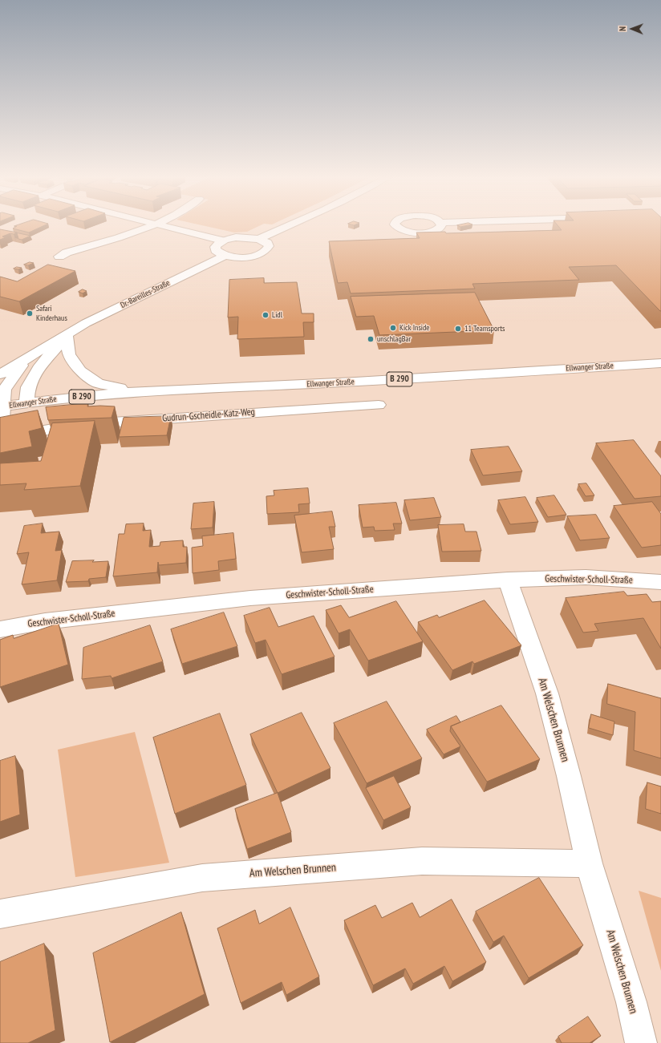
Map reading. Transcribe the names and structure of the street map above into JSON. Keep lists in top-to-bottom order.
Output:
{
  "streets": {
    "street": [
      "Dr.-Bareilles-Straße",
      "Ellwanger Straße",
      "B 290",
      "Gudrun-Gscheidle-Katz-Weg",
      "Geschwister-Scholl-Straße",
      "Am Welschen Brunnen"
    ]
  },
  "crossings": [
    ["Dr.-Bareilles-Straße", "Ellwanger Straße"],
    ["Dr.-Bareilles-Straße", "Gudrun-Gscheidle-Katz-Weg"],
    ["Ellwanger Straße", "Gudrun-Gscheidle-Katz-Weg"],
    ["Geschwister-Scholl-Straße", "Am Welschen Brunnen"]
  ],
  "places": [
    "Safari Kinderhaus",
    "Lidl",
    "Kick Inside",
    "11 Teamsports",
    "unschlagBar"
  ],
  "north": "left"
}
